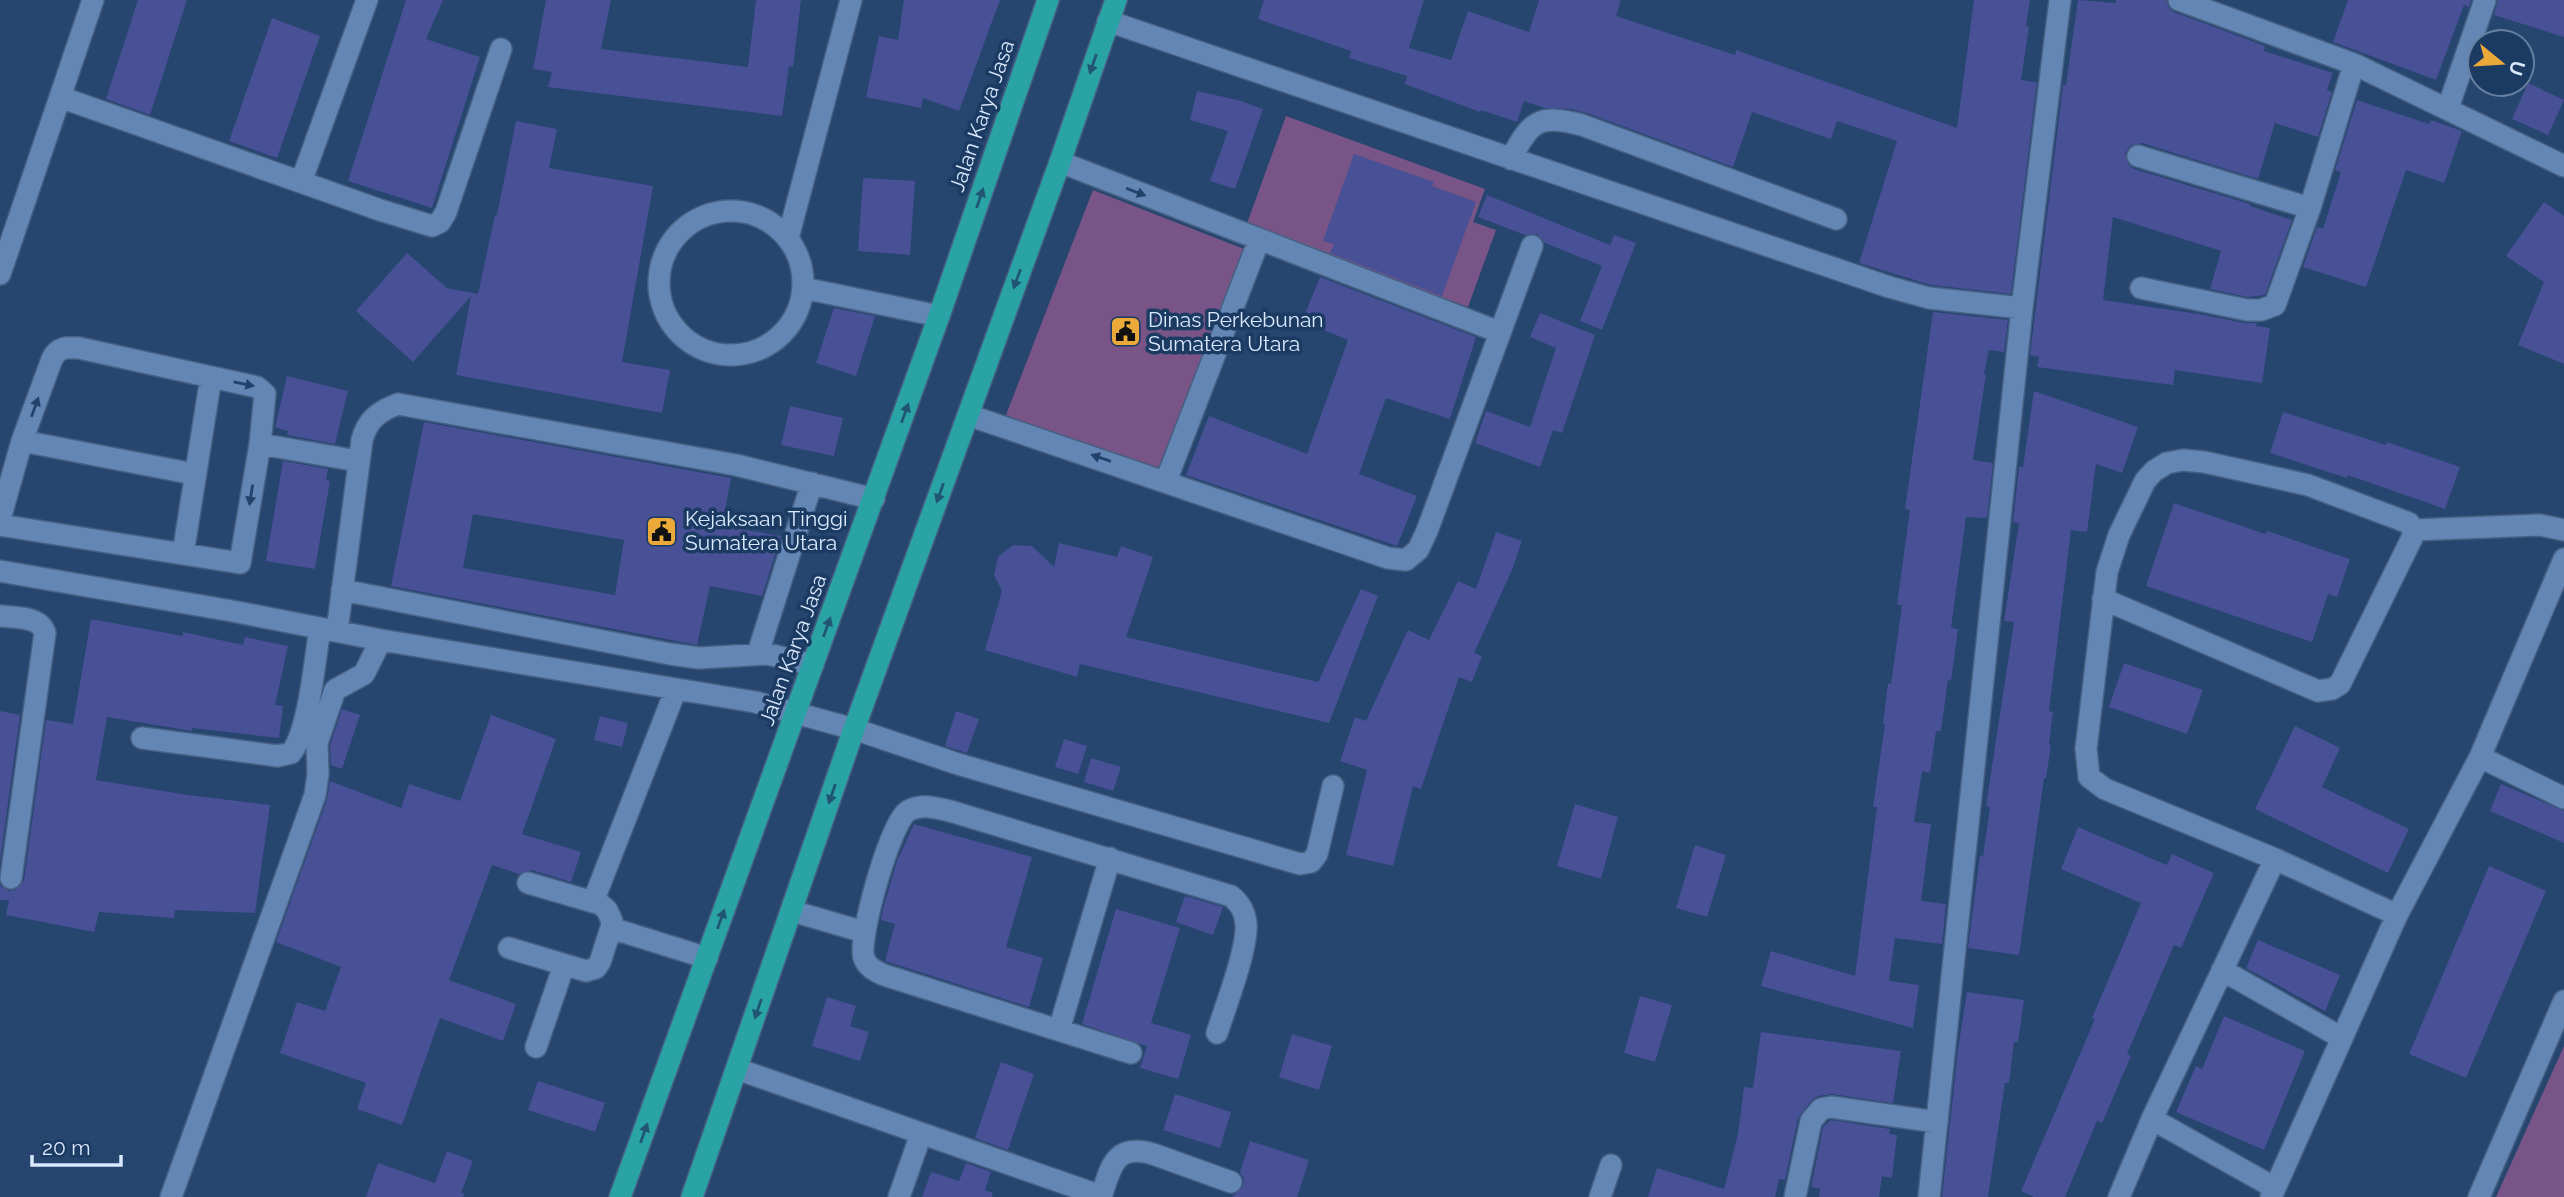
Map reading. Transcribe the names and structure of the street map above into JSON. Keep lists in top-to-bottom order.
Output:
{
  "streets": {
    "highway": ["Jalan Karya Jasa"]
  },
  "places": {
    "public building": ["Dinas Perkebunan Sumatera Utara", "Kejaksaan Tinggi Sumatera Utara"]
  },
  "scale_bar": "20 m",
  "north": "right"
}
